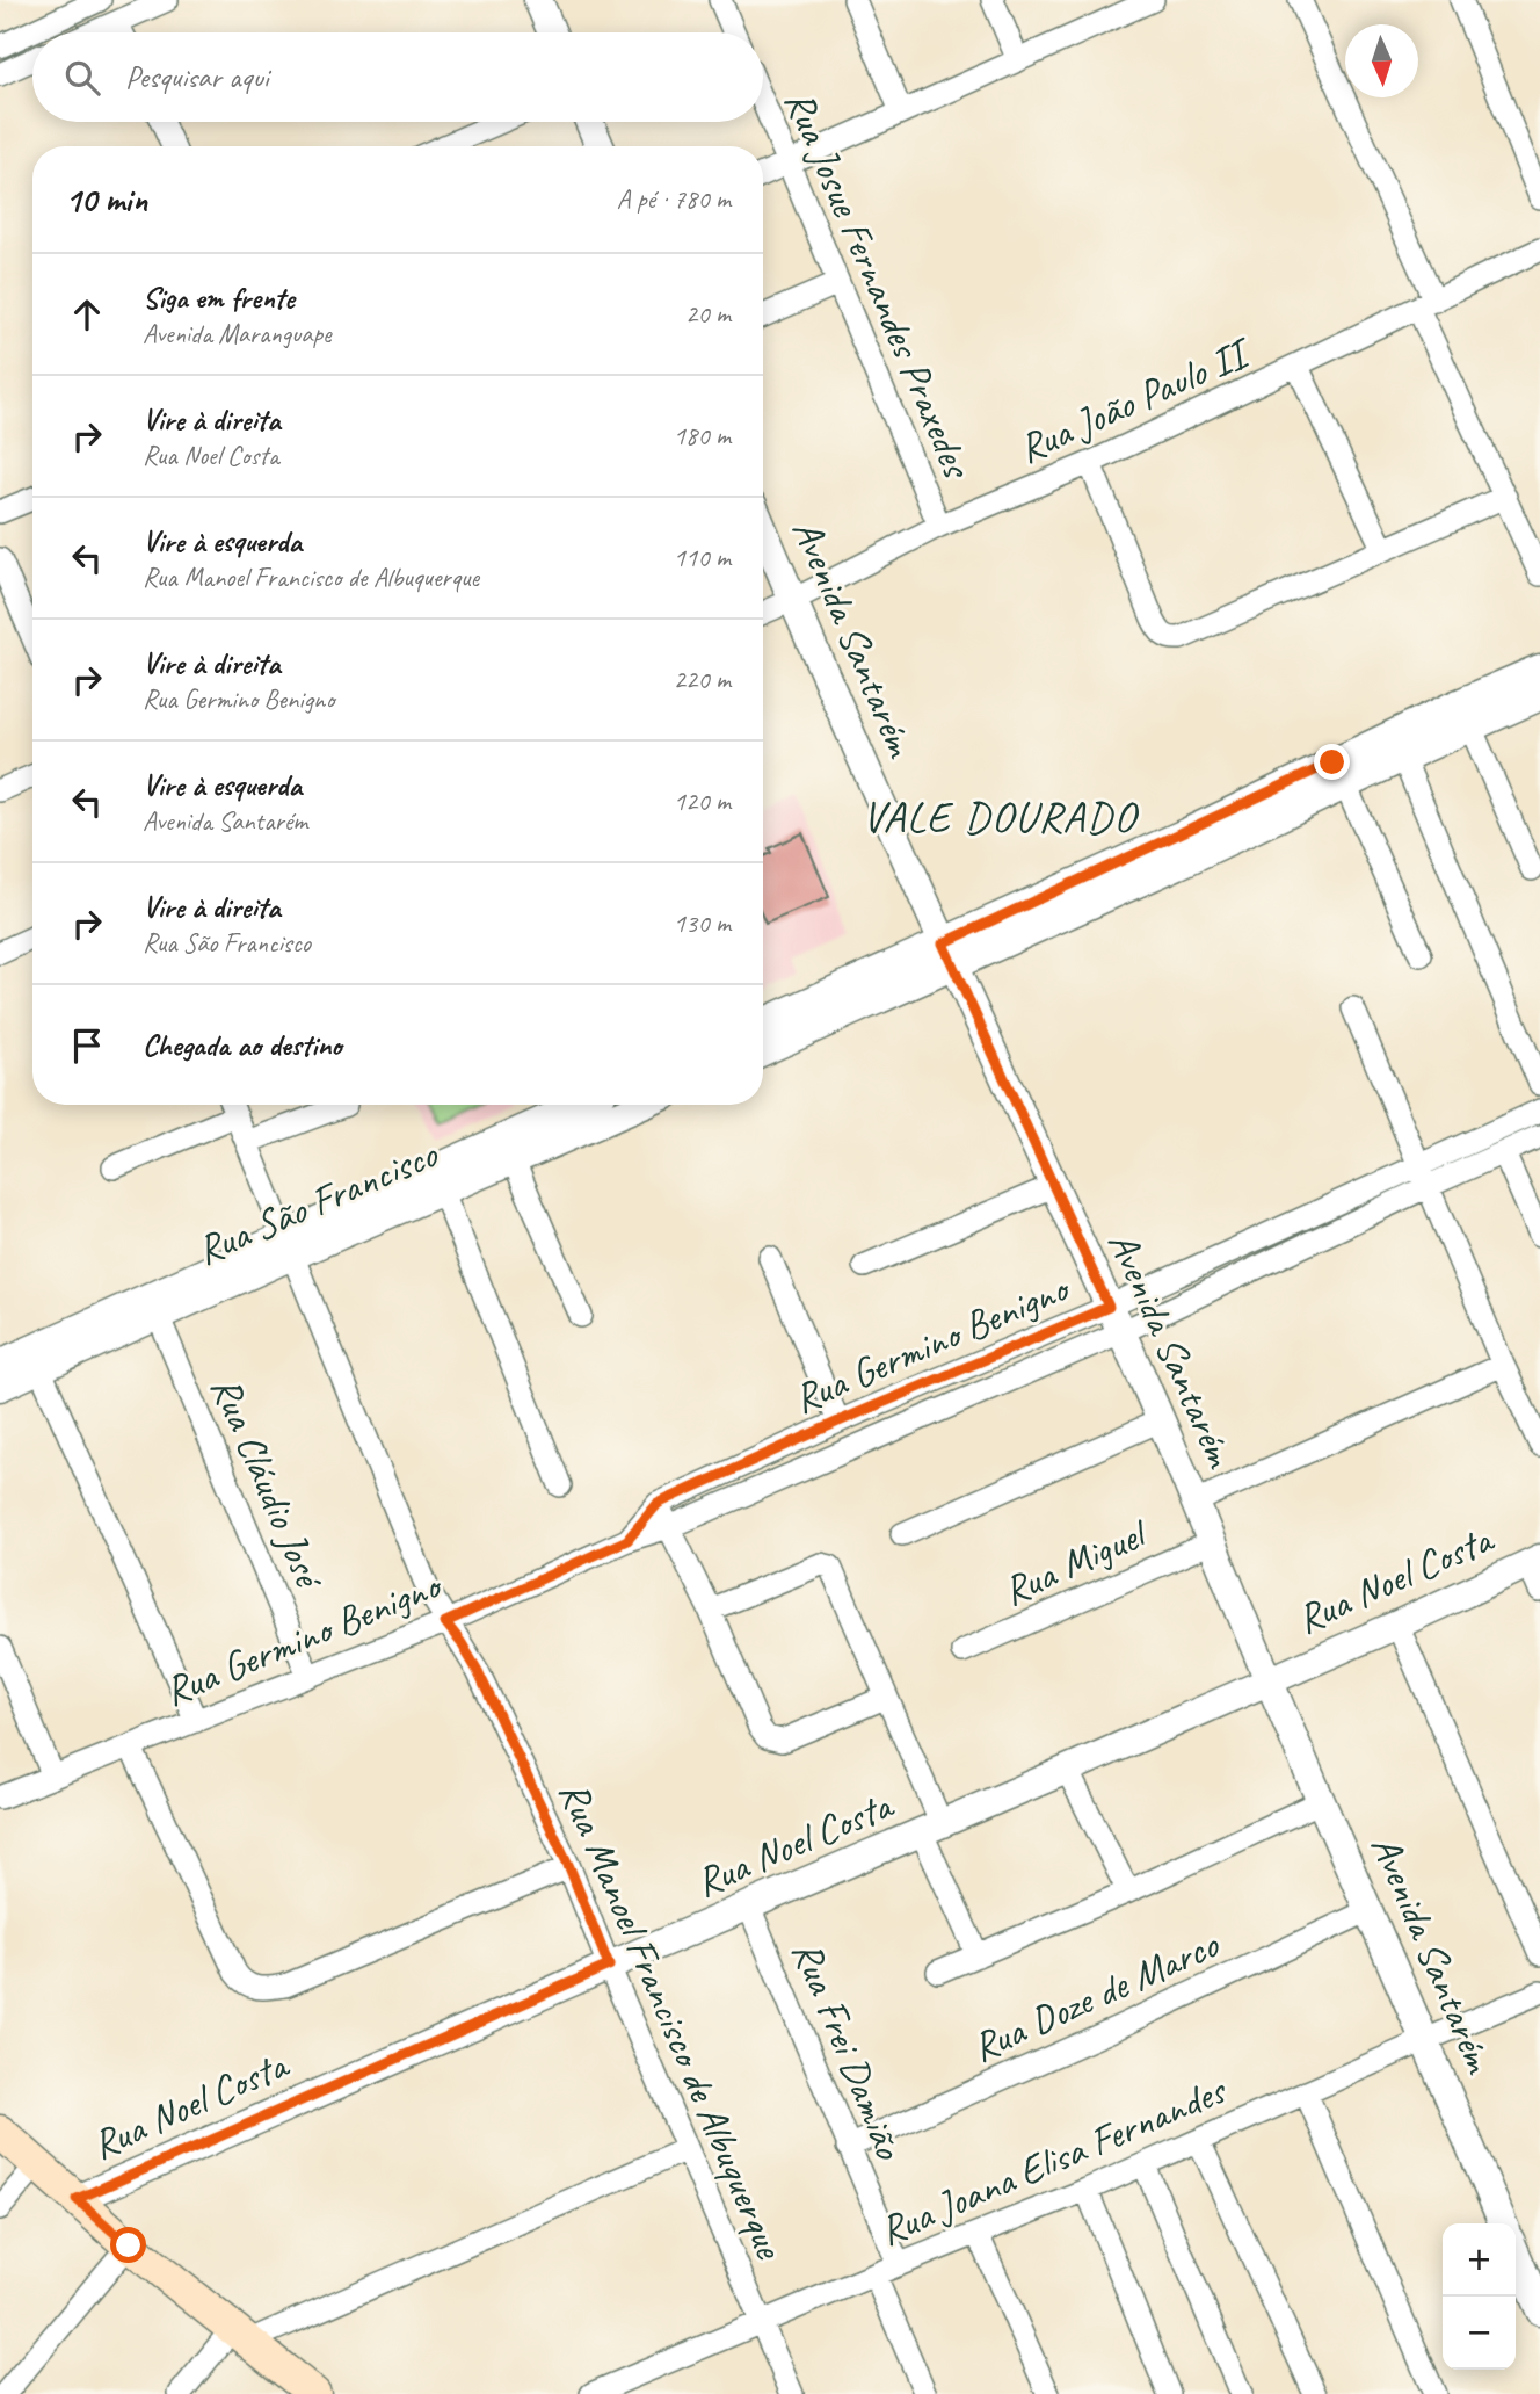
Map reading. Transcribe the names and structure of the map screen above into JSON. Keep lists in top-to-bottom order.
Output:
{
  "streets": {
    "street": [
      "Rua Josue Fernandes Praxedes",
      "Rua João Paulo II",
      "Avenida Santarém",
      "Rua São Francisco",
      "Rua Germino Benigno",
      "Rua Cláudio José",
      "Rua Miguel",
      "Rua Noel Costa",
      "Rua Doze de Marco",
      "Rua Manoel Francisco de Albuquerque",
      "Rua Frei Damião",
      "Rua Joana Elisa Fernandes"
    ]
  },
  "crossings": [
    ["Rua Josue Fernandes Praxedes", "Rua João Paulo II"],
    ["Rua João Paulo II", "Avenida Santarém"],
    ["Avenida Santarém", "Rua Germino Benigno"],
    ["Avenida Santarém", "Rua Miguel"],
    ["Avenida Santarém", "Rua Noel Costa"],
    ["Avenida Santarém", "Rua Doze de Marco"],
    ["Avenida Santarém", "Rua Joana Elisa Fernandes"],
    ["Rua São Francisco", "Rua Cláudio José"],
    ["Rua São Francisco", "Rua Manoel Francisco de Albuquerque"],
    ["Rua Germino Benigno", "Rua Cláudio José"],
    ["Rua Germino Benigno", "Rua Manoel Francisco de Albuquerque"],
    ["Rua Noel Costa", "Rua Manoel Francisco de Albuquerque"],
    ["Rua Noel Costa", "Rua Frei Damião"],
    ["Rua Doze de Marco", "Rua Frei Damião"],
    ["Rua Manoel Francisco de Albuquerque", "Rua Joana Elisa Fernandes"],
    ["Rua Frei Damião", "Rua Joana Elisa Fernandes"]
  ],
  "districts": ["VALE DOURADO"],
  "north": "bottom",
  "page": {
    "search": "Pesquisar aqui",
    "heading": ["10 min", "A pé · 780 m"],
    "list": [
      ["Siga em frente", "Avenida Maranguape", "20 m"],
      ["Vire à direita", "Rua Noel Costa", "180 m"],
      ["Vire à esquerda", "Rua Manoel Francisco de Albuquerque", "110 m"],
      ["Vire à direita", "Rua Germino Benigno", "220 m"],
      ["Vire à esquerda", "Avenida Santarém", "120 m"],
      ["Vire à direita", "Rua São Francisco", "130 m"],
      "Chegada ao destino"
    ],
    "map_buttons": ["+", "−"]
  }
}
